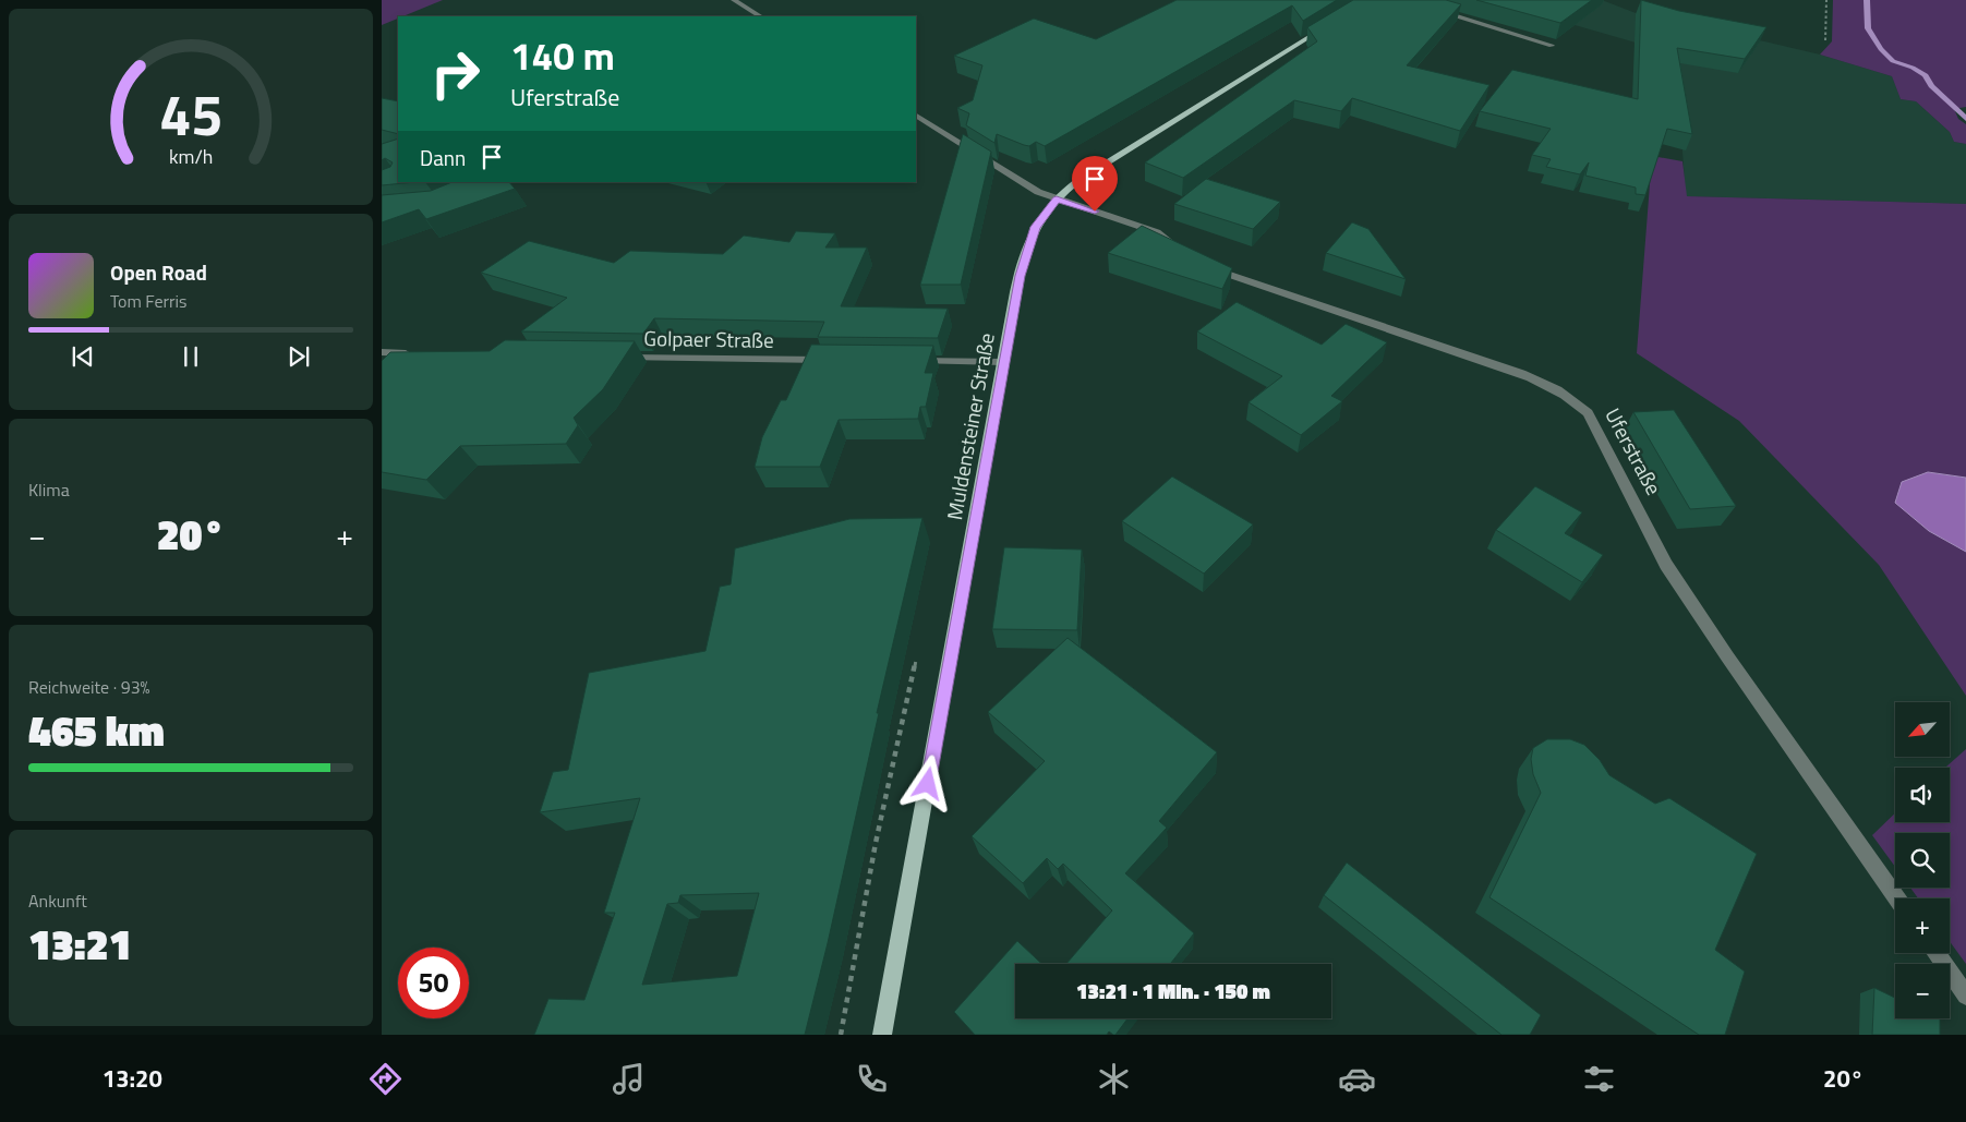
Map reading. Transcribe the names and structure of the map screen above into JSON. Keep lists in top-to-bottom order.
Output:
{
  "streets": {
    "main road": ["Muldensteiner Straße"],
    "street": ["Golpaer Straße", "Uferstraße"]
  },
  "north": "bottom left",
  "page": {
    "turn": ["140 m", "Uferstraße"],
    "then": "Dann",
    "song": ["Open Road", "Tom Ferris"],
    "tile": [
      "Klima",
      ["Reichweite · 93%", "465 km"],
      ["Ankunft", "13:21"]
    ],
    "heat": ["−", "20°", "+"],
    "map_buttons": ["+", "−"],
    "limit": "50",
    "trip": "13:21 · 1 Min. · 150 m",
    "tabs": ["13:20", "20°"],
    "gauge": ["45", "km/h"]
  }
}
